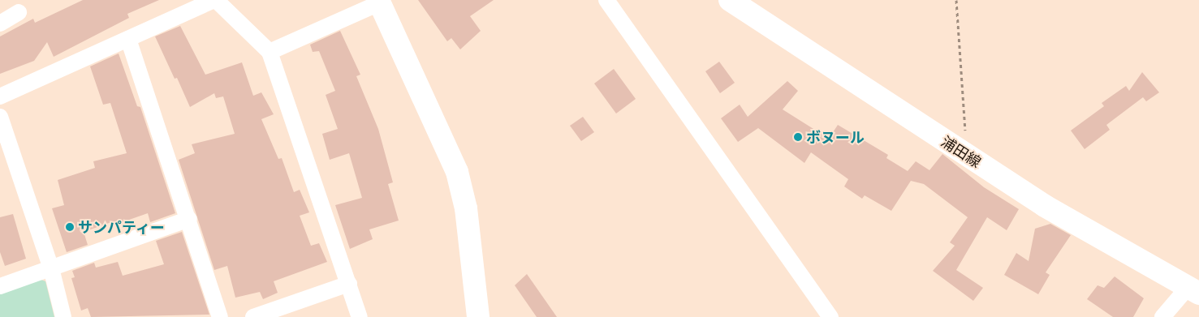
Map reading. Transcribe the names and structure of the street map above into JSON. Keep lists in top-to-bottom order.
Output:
{
  "streets": {
    "street": ["浦田線"]
  },
  "places": ["ボヌール", "サンパティー"]
}
